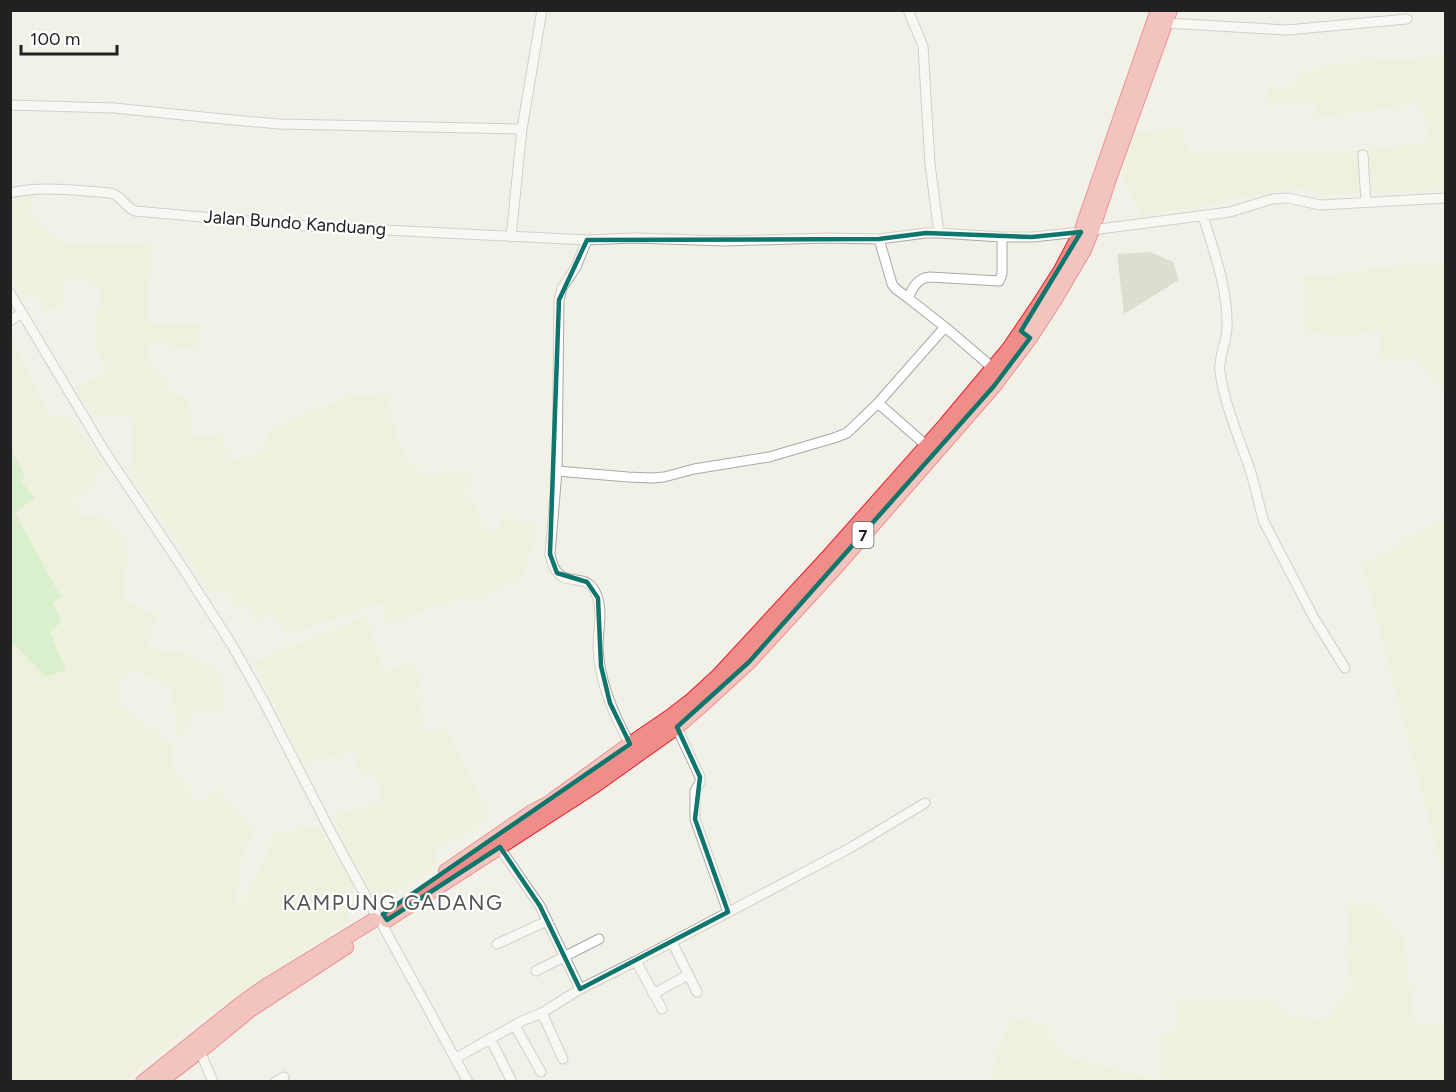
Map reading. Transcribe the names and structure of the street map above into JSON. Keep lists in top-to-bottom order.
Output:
{
  "streets": {
    "highway": ["7"],
    "street": ["Jalan Bundo Kanduang"]
  },
  "crossings": [
    ["Jalan Bundo Kanduang", "7"]
  ],
  "districts": ["KAMPUNG GADANG"],
  "scale_bar": "100 m"
}
